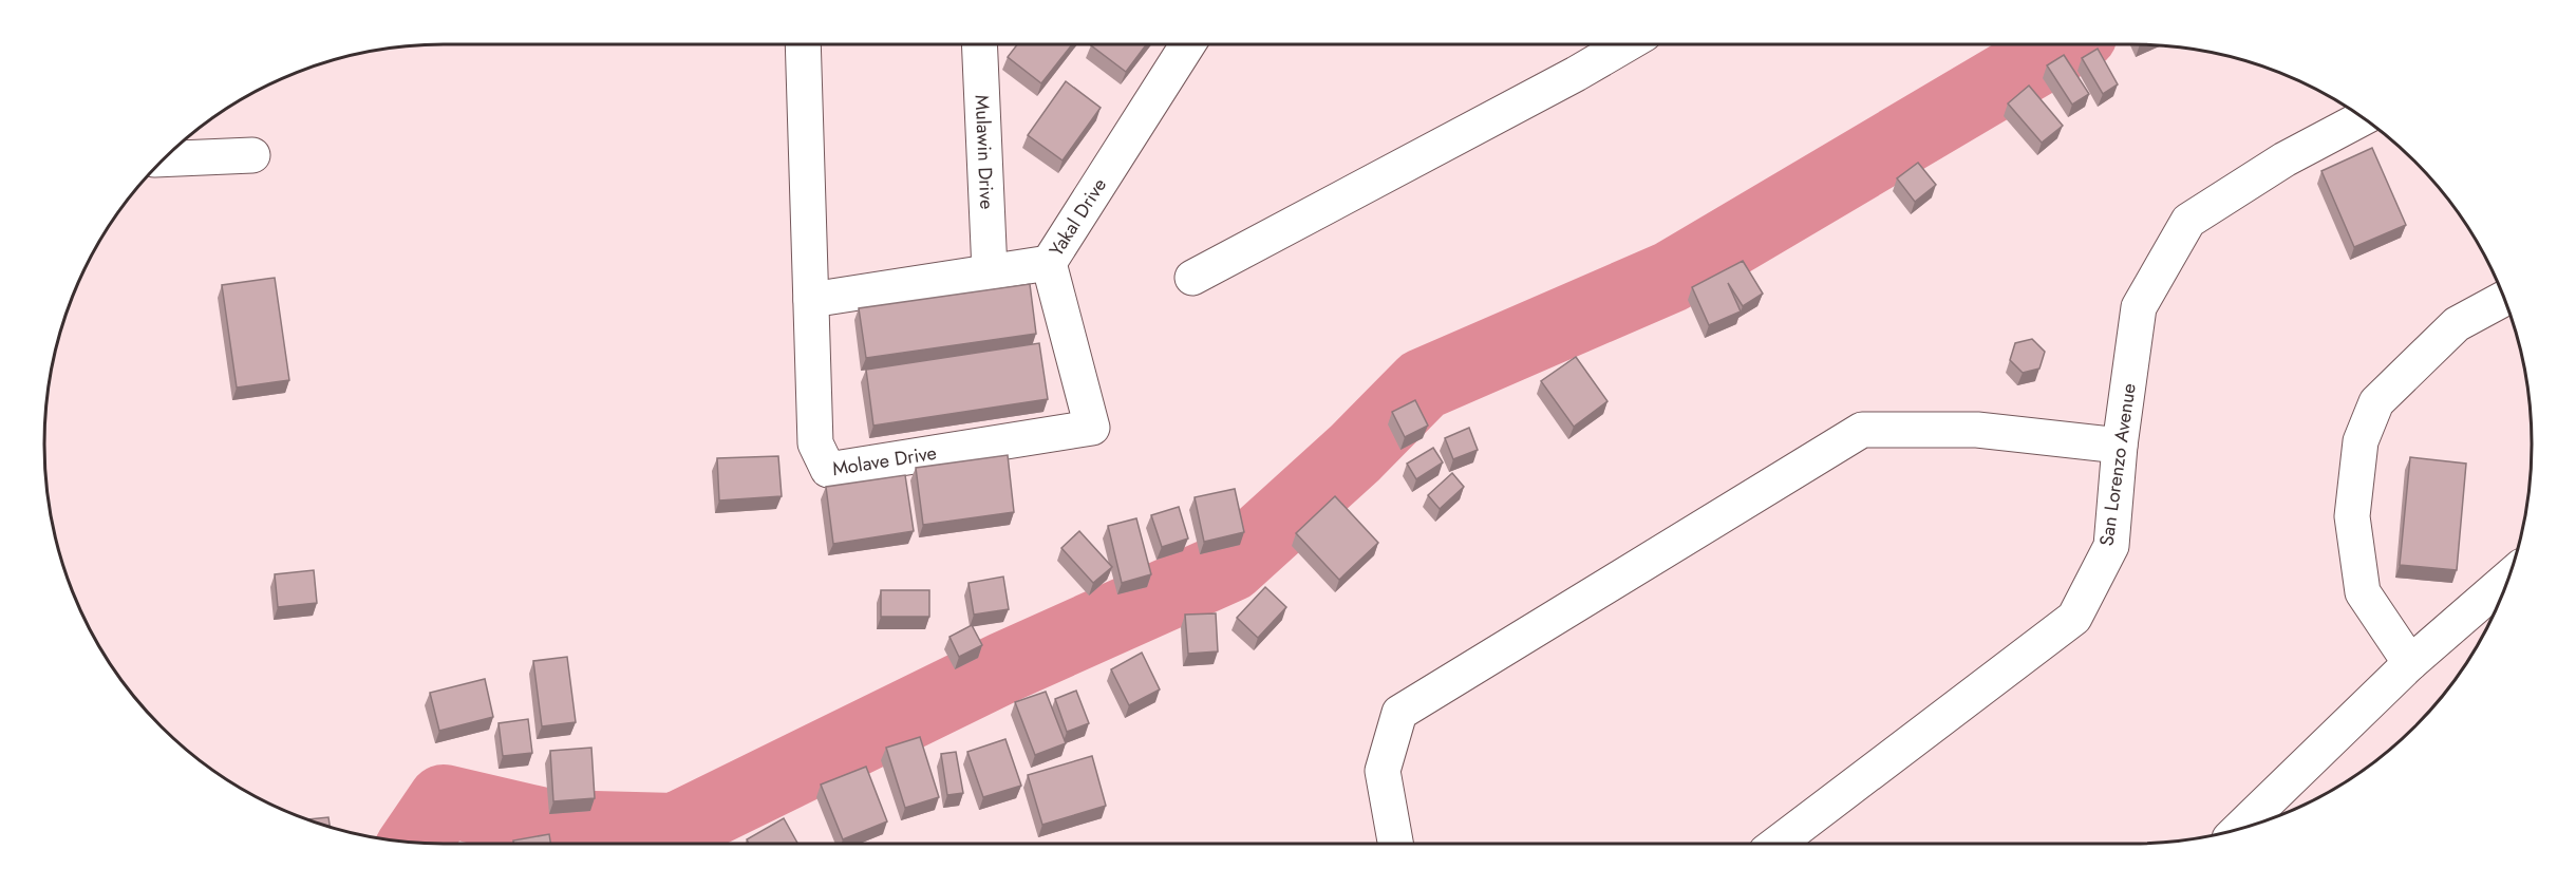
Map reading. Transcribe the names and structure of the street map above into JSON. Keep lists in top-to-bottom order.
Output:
{
  "streets": {
    "street": [
      "Mulawin Drive",
      "Yakal Drive",
      "Molave Drive",
      "San Lorenzo Avenue"
    ]
  },
  "crossings": [
    ["Mulawin Drive", "Yakal Drive"],
    ["Yakal Drive", "Molave Drive"]
  ]
}
